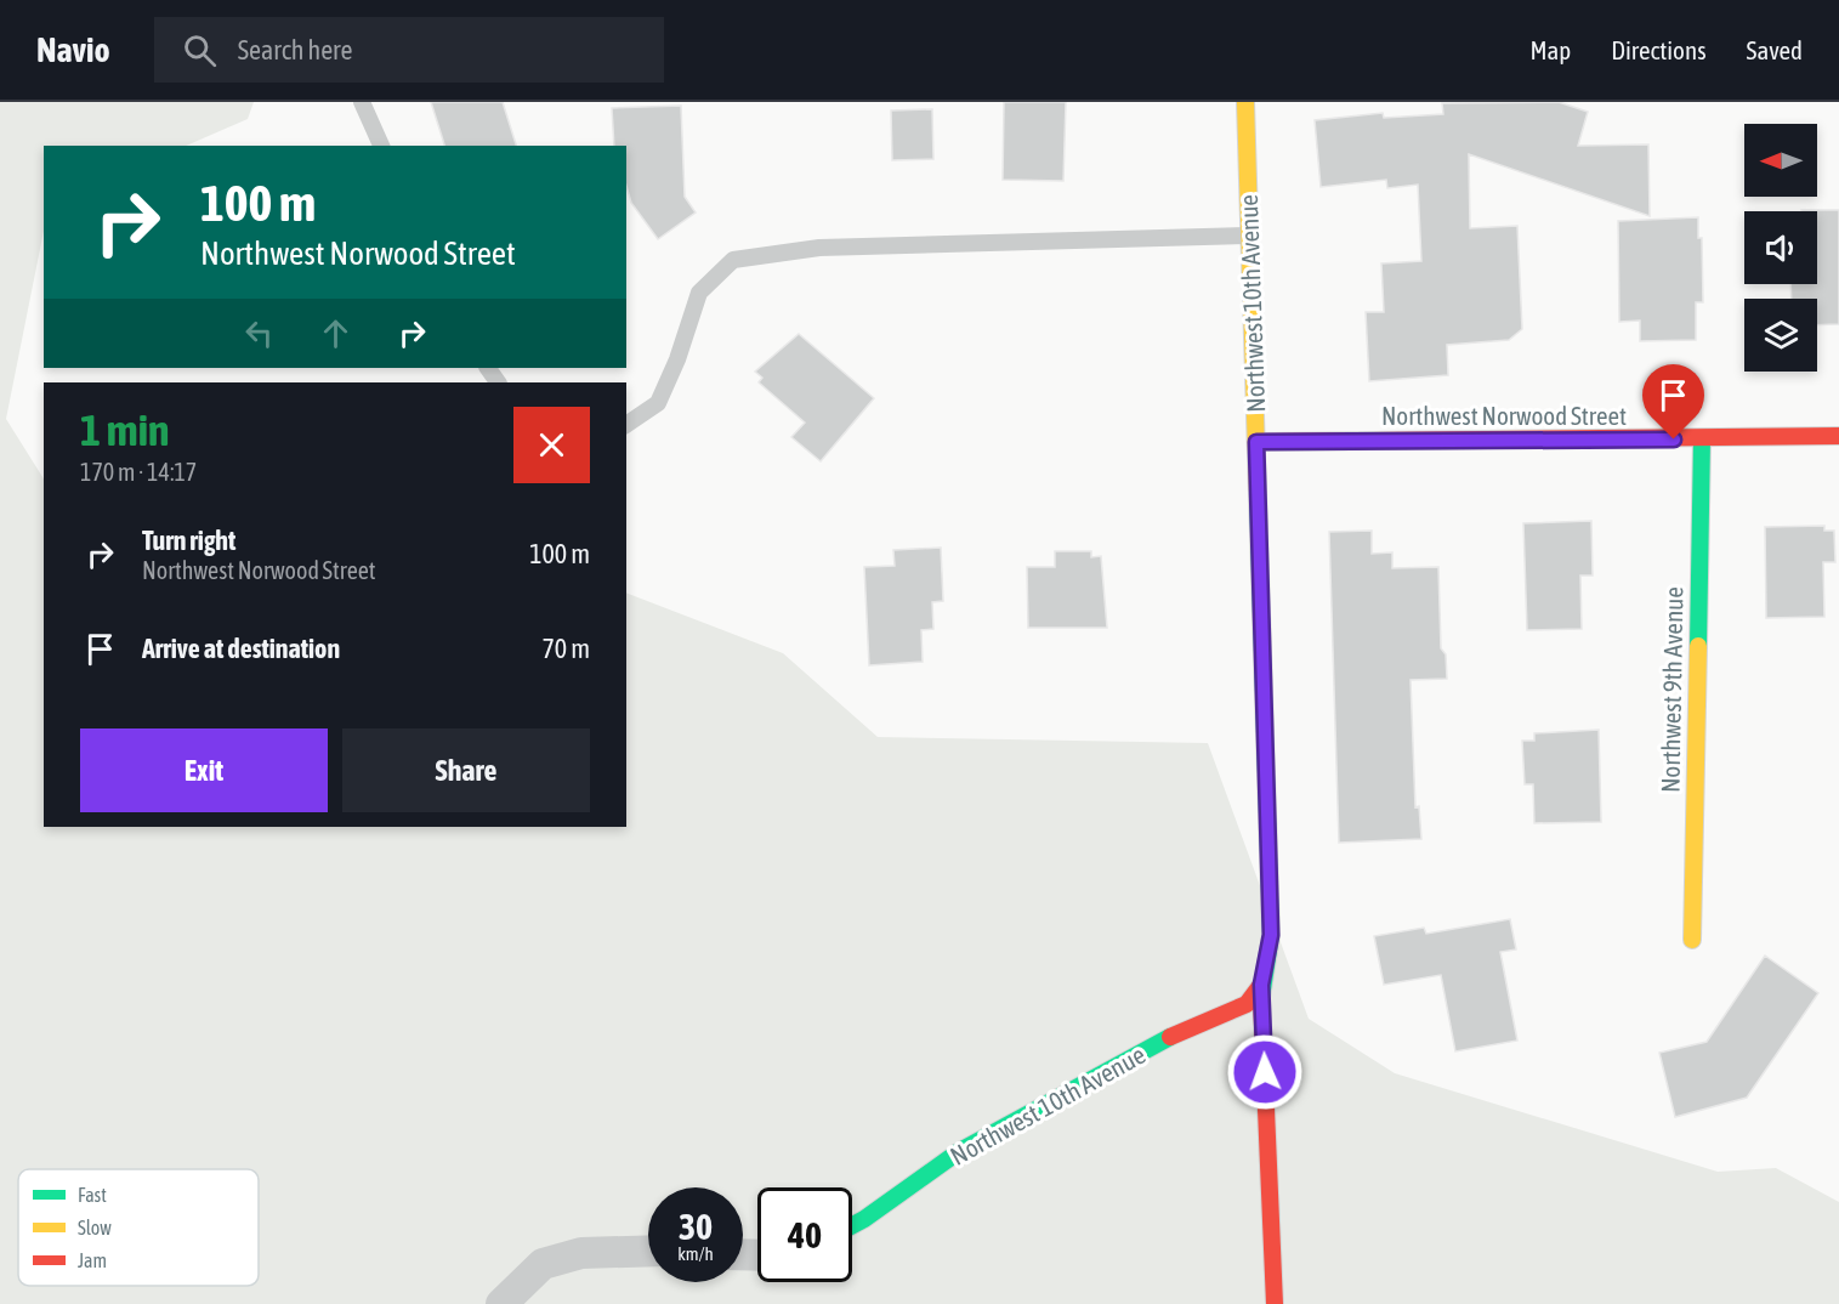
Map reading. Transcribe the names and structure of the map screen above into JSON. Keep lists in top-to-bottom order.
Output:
{
  "streets": {
    "street": ["Northwest 10th Avenue", "Northwest Norwood Street", "Northwest 9th Avenue"]
  },
  "crossings": [
    ["Northwest 10th Avenue", "Northwest Norwood Street"],
    ["Northwest Norwood Street", "Northwest 9th Avenue"]
  ],
  "legend": ["Fast", "Slow", "Jam"],
  "north": "left",
  "page": {
    "header": "Navio",
    "search": "Search here",
    "nav": ["Map", "Directions", "Saved"],
    "turn": ["100 m", "Northwest Norwood Street"],
    "heading": ["1 min", "170 m · 14:17"],
    "list": [
      {
        "name": "Turn right",
        "note": "Northwest Norwood Street",
        "value": "100 m"
      },
      {
        "name": "Arrive at destination",
        "value": "70 m"
      }
    ],
    "buttons": ["Exit", "Share"],
    "speed": "30 km/h",
    "limit": "40"
  }
}
